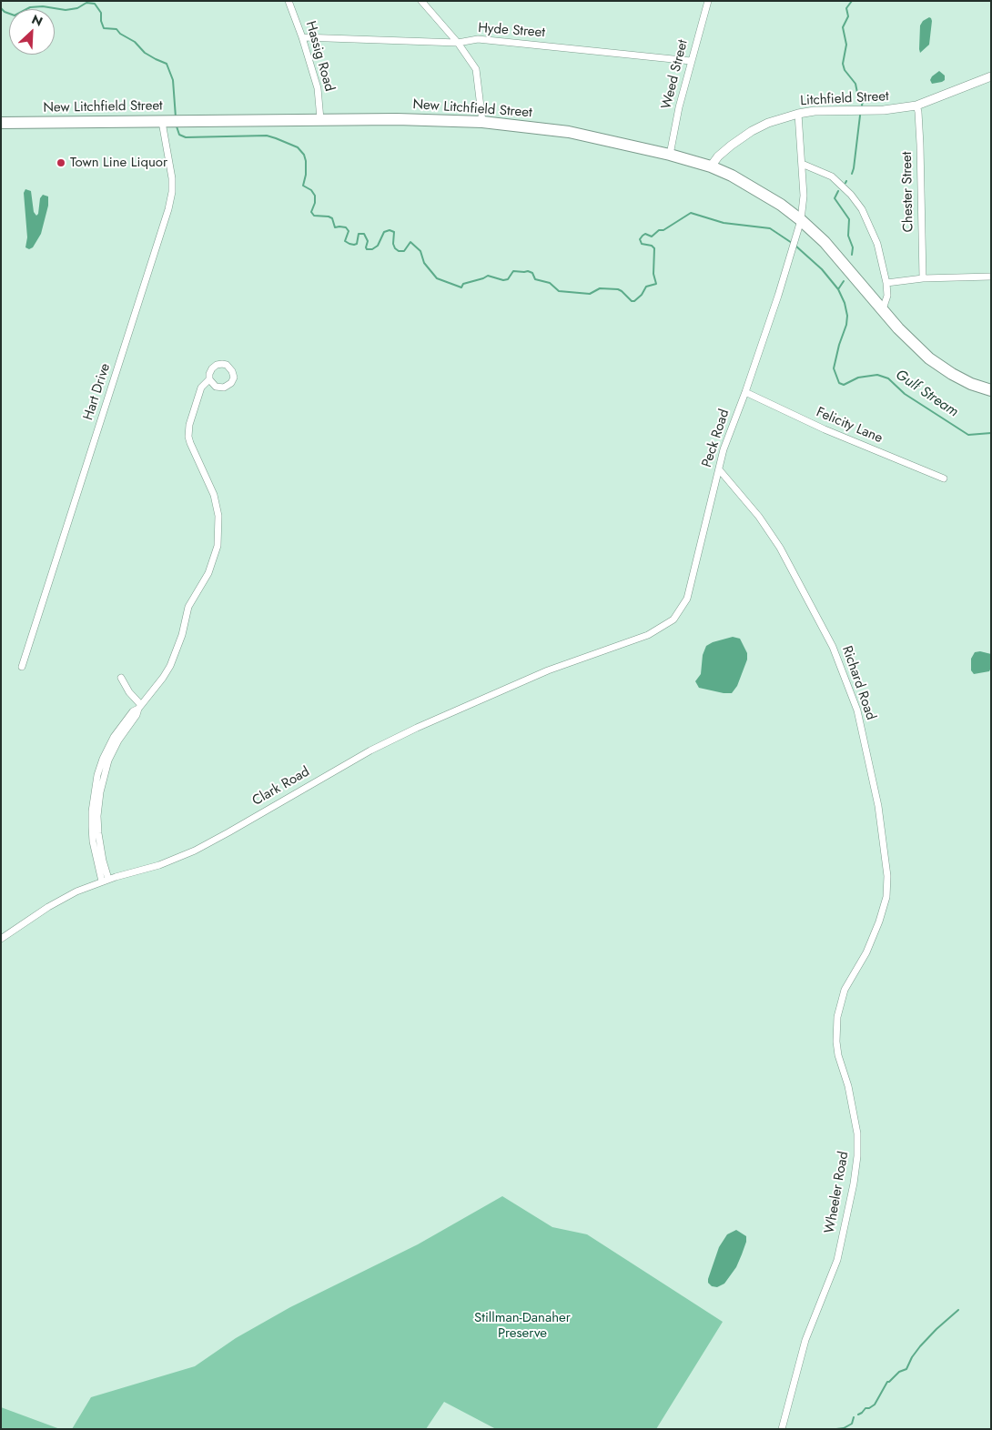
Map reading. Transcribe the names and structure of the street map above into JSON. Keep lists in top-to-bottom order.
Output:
{
  "streets": {
    "highway": ["New Litchfield Street"],
    "street": [
      "Hyde Street",
      "Hassig Road",
      "Weed Street",
      "Litchfield Street",
      "Chester Street",
      "Hart Drive",
      "Felicity Lane",
      "Peck Road",
      "Richard Road",
      "Clark Road",
      "Wheeler Road"
    ]
  },
  "crossings": [
    ["Hyde Street", "Hassig Road"],
    ["Hyde Street", "Weed Street"],
    ["Hassig Road", "New Litchfield Street"],
    ["Weed Street", "New Litchfield Street"],
    ["Litchfield Street", "New Litchfield Street"],
    ["Litchfield Street", "Chester Street"],
    ["Litchfield Street", "Peck Road"],
    ["New Litchfield Street", "Hart Drive"],
    ["New Litchfield Street", "Peck Road"],
    ["Felicity Lane", "Peck Road"],
    ["Peck Road", "Richard Road"],
    ["Peck Road", "Clark Road"],
    ["Richard Road", "Wheeler Road"]
  ],
  "water": ["Gulf Stream"],
  "parks": ["Stillman-Danaher Preserve"],
  "places": ["Town Line Liquor"],
  "north": "top right"
}
